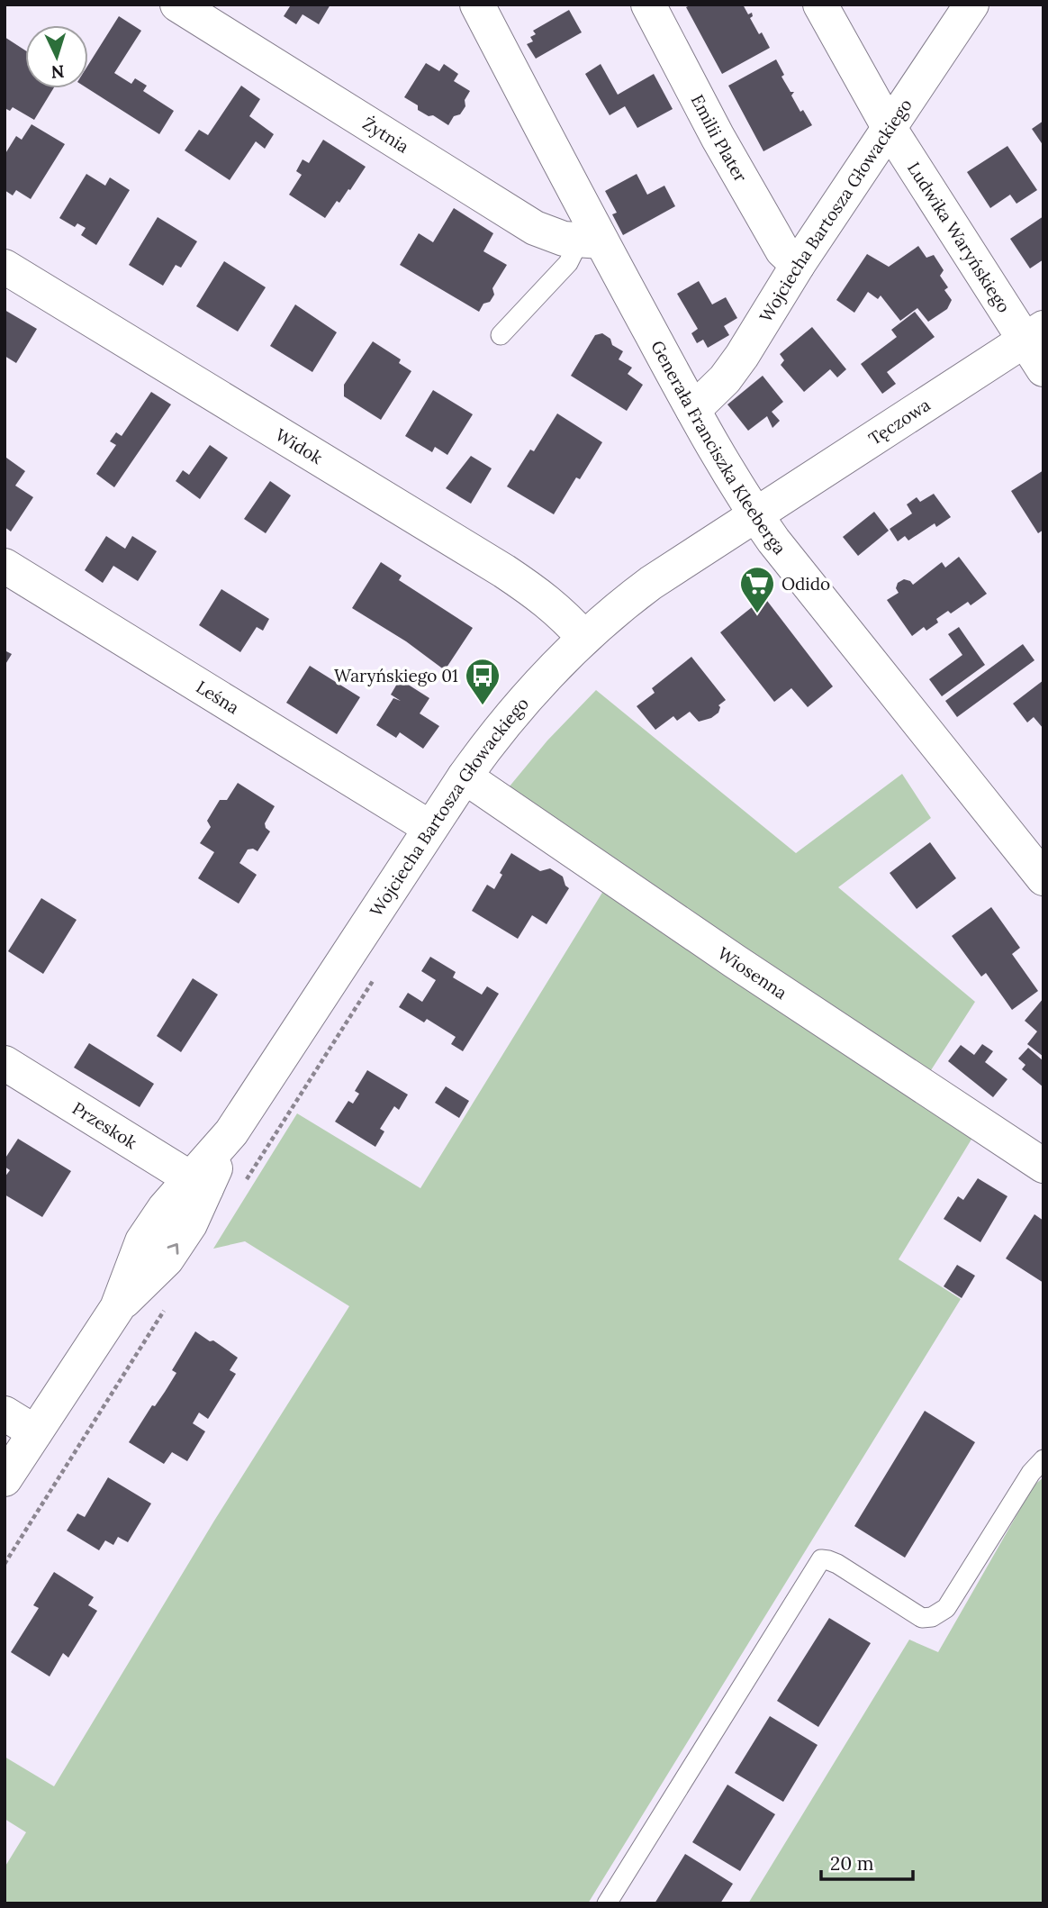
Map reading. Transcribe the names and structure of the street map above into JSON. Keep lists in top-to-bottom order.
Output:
{
  "streets": {
    "street": [
      "Żytnia",
      "Emilii Plater",
      "Wojciecha Bartosza Głowackiego",
      "Ludwika Waryńskiego",
      "Tęczowa",
      "Widok",
      "Generała Franciszka Kleeberga",
      "Leśna",
      "Wiosenna",
      "Przeskok"
    ]
  },
  "crossings": [
    ["Żytnia", "Generała Franciszka Kleeberga"],
    ["Emilii Plater", "Wojciecha Bartosza Głowackiego"],
    ["Wojciecha Bartosza Głowackiego", "Ludwika Waryńskiego"],
    ["Wojciecha Bartosza Głowackiego", "Tęczowa"],
    ["Wojciecha Bartosza Głowackiego", "Widok"],
    ["Wojciecha Bartosza Głowackiego", "Generała Franciszka Kleeberga"],
    ["Wojciecha Bartosza Głowackiego", "Leśna"],
    ["Wojciecha Bartosza Głowackiego", "Wiosenna"],
    ["Wojciecha Bartosza Głowackiego", "Przeskok"],
    ["Ludwika Waryńskiego", "Tęczowa"],
    ["Tęczowa", "Generała Franciszka Kleeberga"]
  ],
  "places": {
    "supermarket": ["Odido"],
    "bus stop": ["Waryńskiego 01"]
  },
  "scale_bar": "20 m",
  "north": "bottom"
}
